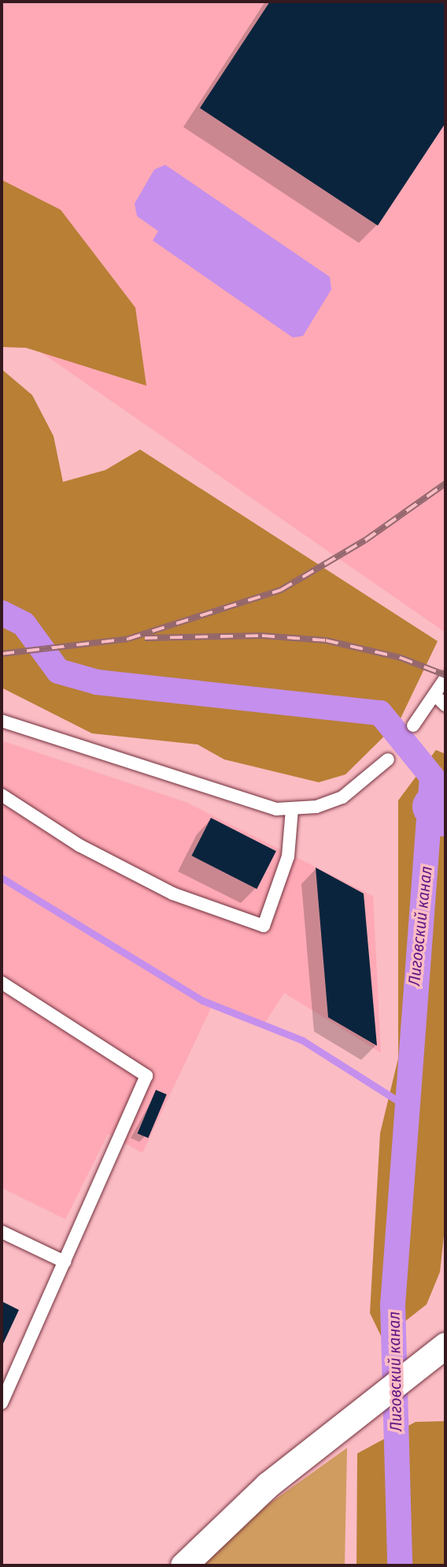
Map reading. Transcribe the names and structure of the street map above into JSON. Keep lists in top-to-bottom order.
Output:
{
  "water": ["Лиговский канал"]
}
